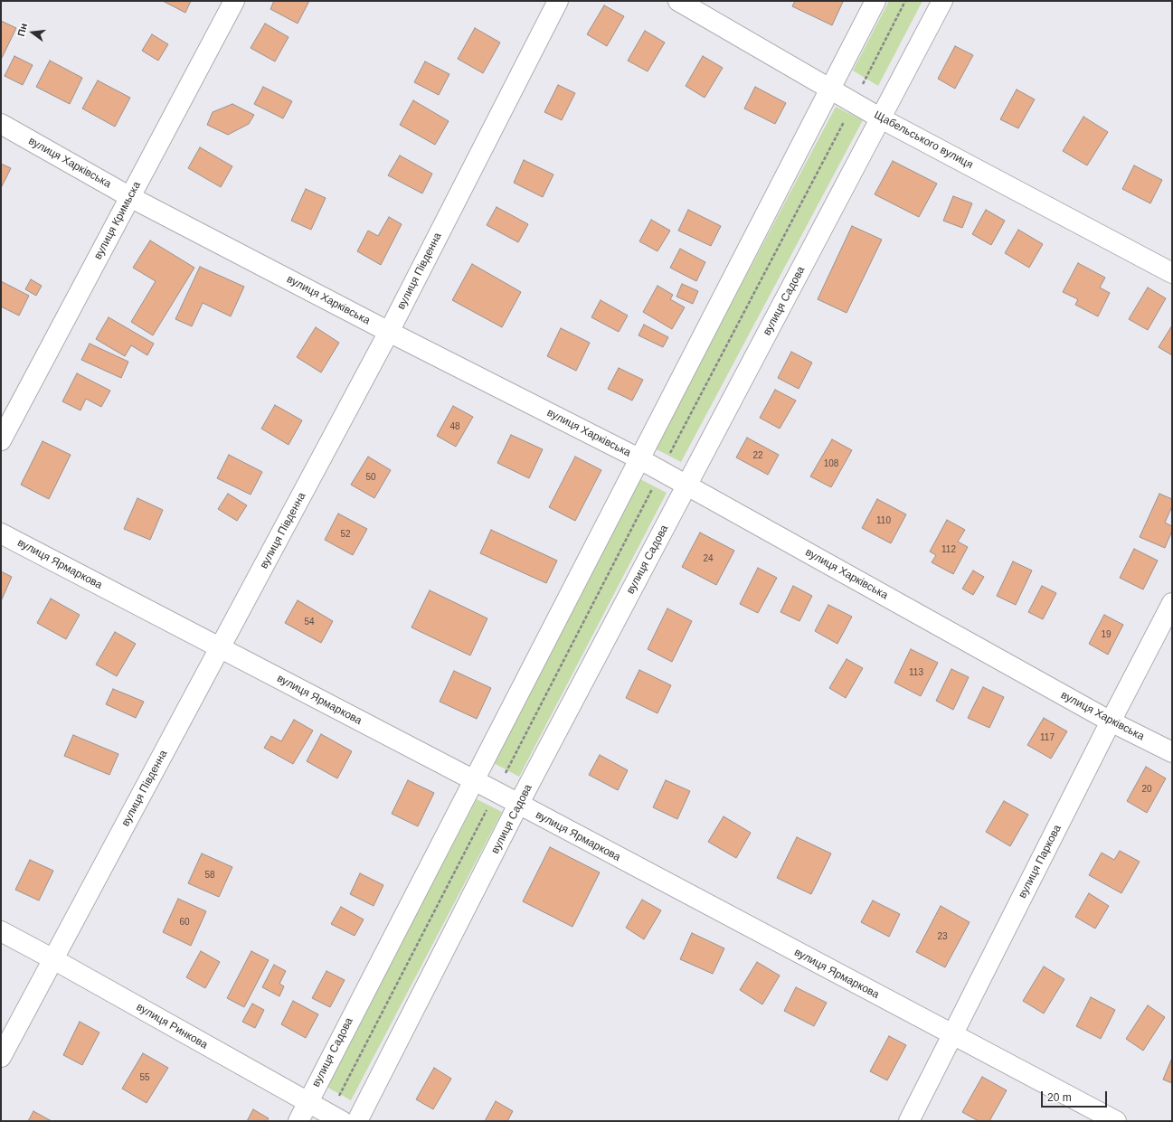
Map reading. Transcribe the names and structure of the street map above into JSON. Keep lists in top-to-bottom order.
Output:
{
  "streets": {
    "street": [
      "Щабельського вулиця",
      "вулиця Харківська",
      "вулиця Кримьска",
      "вулиця Південна",
      "вулиця Садова",
      "вулиця Ярмаркова",
      "вулиця Паркова",
      "вулиця Ринкова"
    ]
  },
  "crossings": [
    ["Щабельського вулиця", "вулиця Садова"],
    ["вулиця Харківська", "вулиця Кримьска"],
    ["вулиця Харківська", "вулиця Південна"],
    ["вулиця Харківська", "вулиця Садова"],
    ["вулиця Харківська", "вулиця Паркова"],
    ["вулиця Південна", "вулиця Ярмаркова"],
    ["вулиця Південна", "вулиця Ринкова"],
    ["вулиця Садова", "вулиця Ярмаркова"],
    ["вулиця Садова", "вулиця Ринкова"],
    ["вулиця Ярмаркова", "вулиця Паркова"]
  ],
  "house_numbers": [
    "48",
    "22",
    "108",
    "50",
    "110",
    "52",
    "112",
    "24",
    "54",
    "19",
    "113",
    "117",
    "20",
    "58",
    "60",
    "23",
    "55"
  ],
  "scale_bar": "20 m",
  "north": "left"
}
